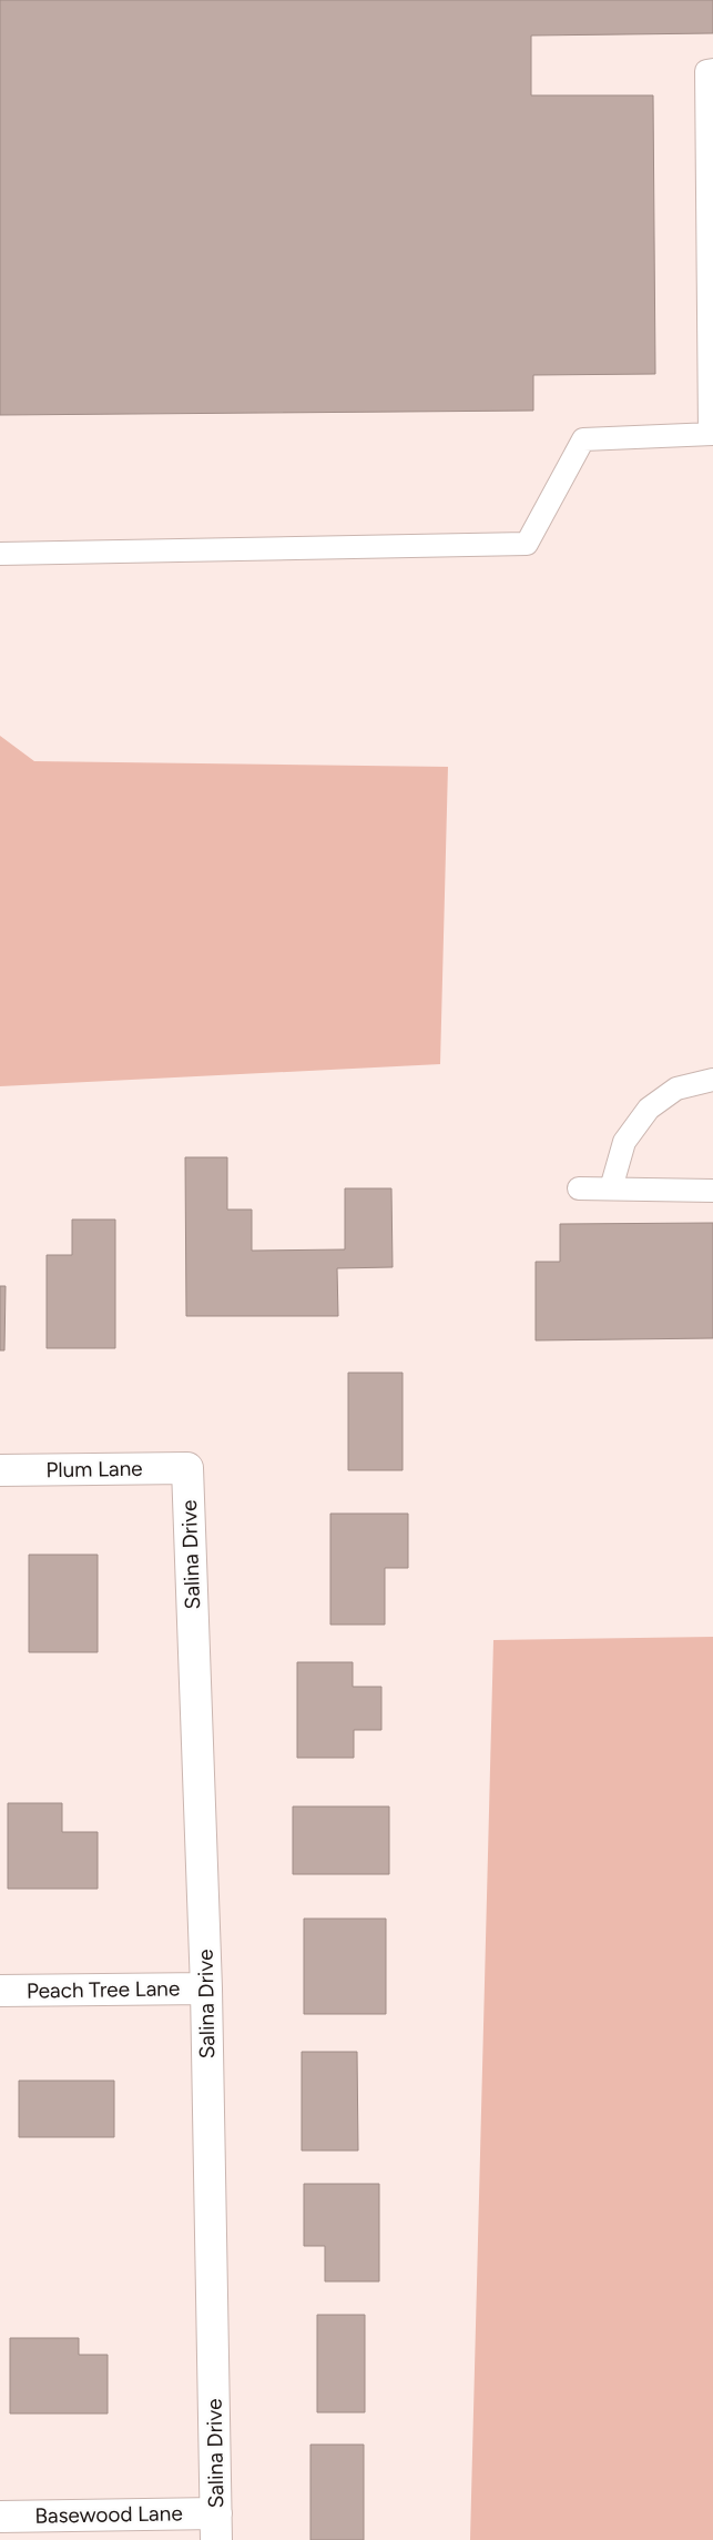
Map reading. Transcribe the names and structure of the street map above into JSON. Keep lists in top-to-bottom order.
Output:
{
  "streets": {
    "street": [
      "Plum Lane",
      "Salina Drive",
      "Peach Tree Lane",
      "Basewood Lane"
    ]
  },
  "crossings": [
    ["Plum Lane", "Salina Drive"],
    ["Salina Drive", "Peach Tree Lane"],
    ["Salina Drive", "Basewood Lane"]
  ]
}
